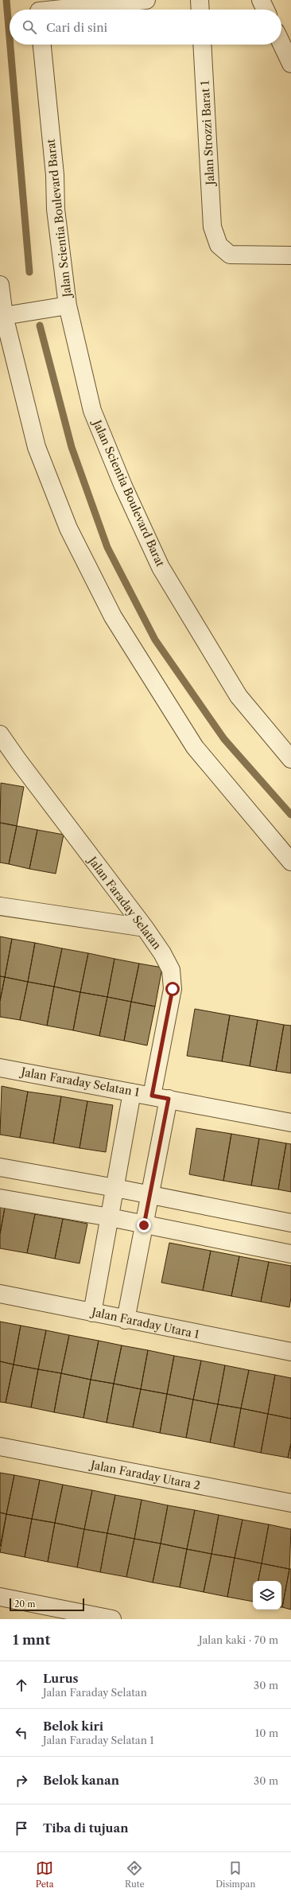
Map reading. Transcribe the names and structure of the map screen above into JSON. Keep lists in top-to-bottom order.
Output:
{
  "streets": {
    "street": [
      "Jalan Strozzi Barat 1",
      "Jalan Scientia Boulevard Barat",
      "Jalan Faraday Selatan",
      "Jalan Faraday Selatan 1",
      "Jalan Faraday Utara 1",
      "Jalan Faraday Utara 2"
    ]
  },
  "crossings": [
    ["Jalan Faraday Selatan", "Jalan Faraday Selatan 1"]
  ],
  "scale_bar": "20 m",
  "page": {
    "search": "Cari di sini",
    "scale": "20 m",
    "heading": ["1 mnt", "Jalan kaki · 70 m"],
    "list": [
      ["Lurus", "Jalan Faraday Selatan", "30 m"],
      ["Belok kiri", "Jalan Faraday Selatan 1", "10 m"],
      ["Belok kanan", "30 m"],
      "Tiba di tujuan"
    ],
    "nav": ["Peta", "Rute", "Disimpan"]
  }
}
